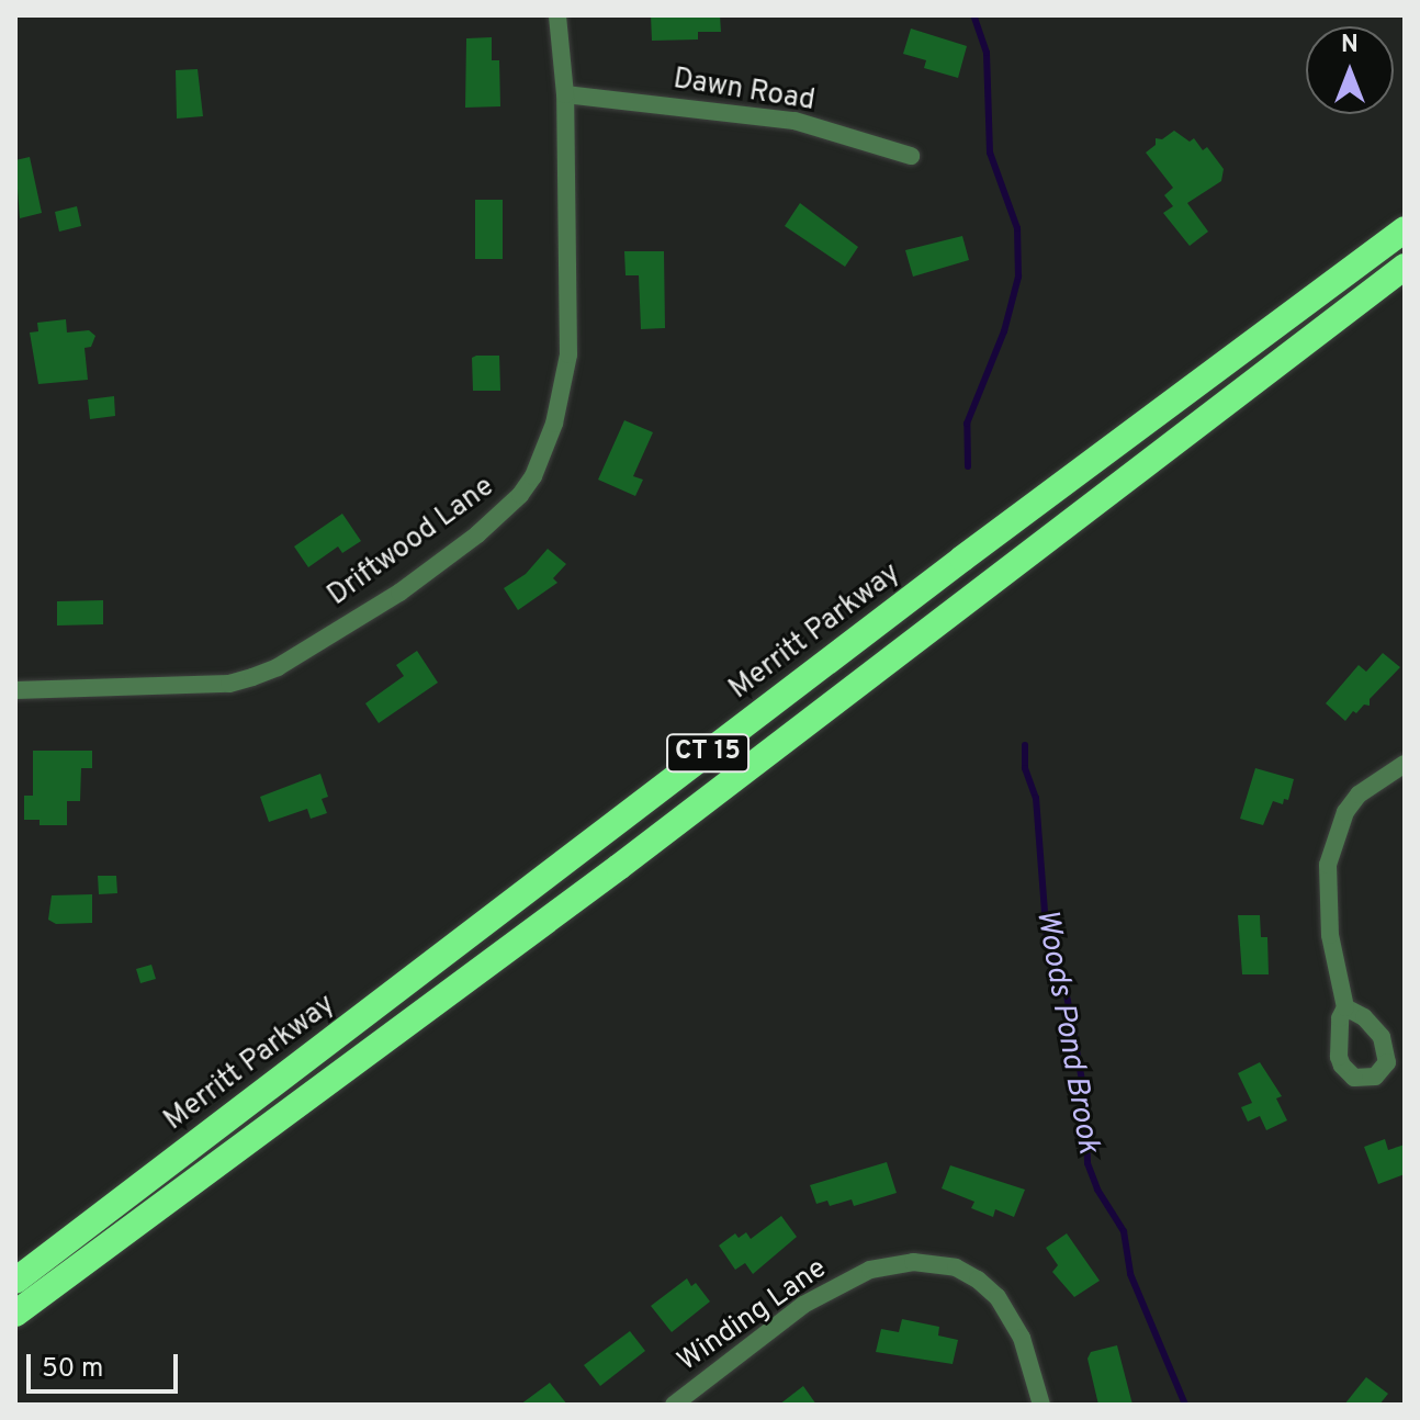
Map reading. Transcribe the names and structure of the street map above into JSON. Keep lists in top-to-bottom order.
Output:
{
  "streets": {
    "highway": ["Merritt Parkway", "CT 15"],
    "street": ["Dawn Road", "Driftwood Lane", "Winding Lane"]
  },
  "crossings": [
    ["Dawn Road", "Driftwood Lane"]
  ],
  "water": ["Woods Pond Brook"],
  "scale_bar": "50 m",
  "north": "top"
}
